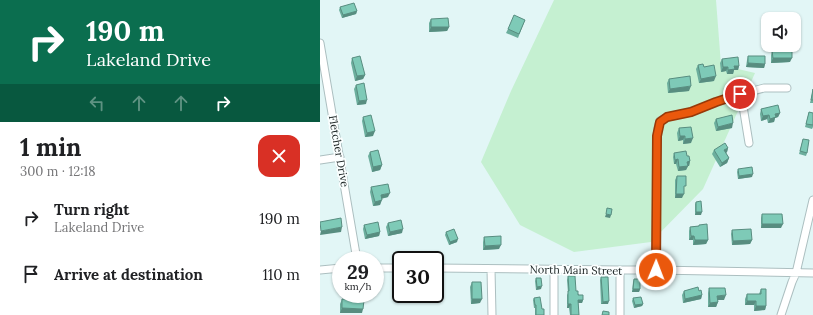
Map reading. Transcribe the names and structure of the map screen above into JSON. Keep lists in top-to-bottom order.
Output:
{
  "streets": {
    "street": ["Fletcher Drive", "North Main Street"]
  },
  "page": {
    "turn": ["190 m", "Lakeland Drive"],
    "heading": ["1 min", "300 m · 12:18"],
    "list": [
      {
        "name": "Turn right",
        "note": "Lakeland Drive",
        "value": "190 m"
      },
      {
        "name": "Arrive at destination",
        "value": "110 m"
      }
    ],
    "speed": "29 km/h",
    "limit": "30"
  }
}
